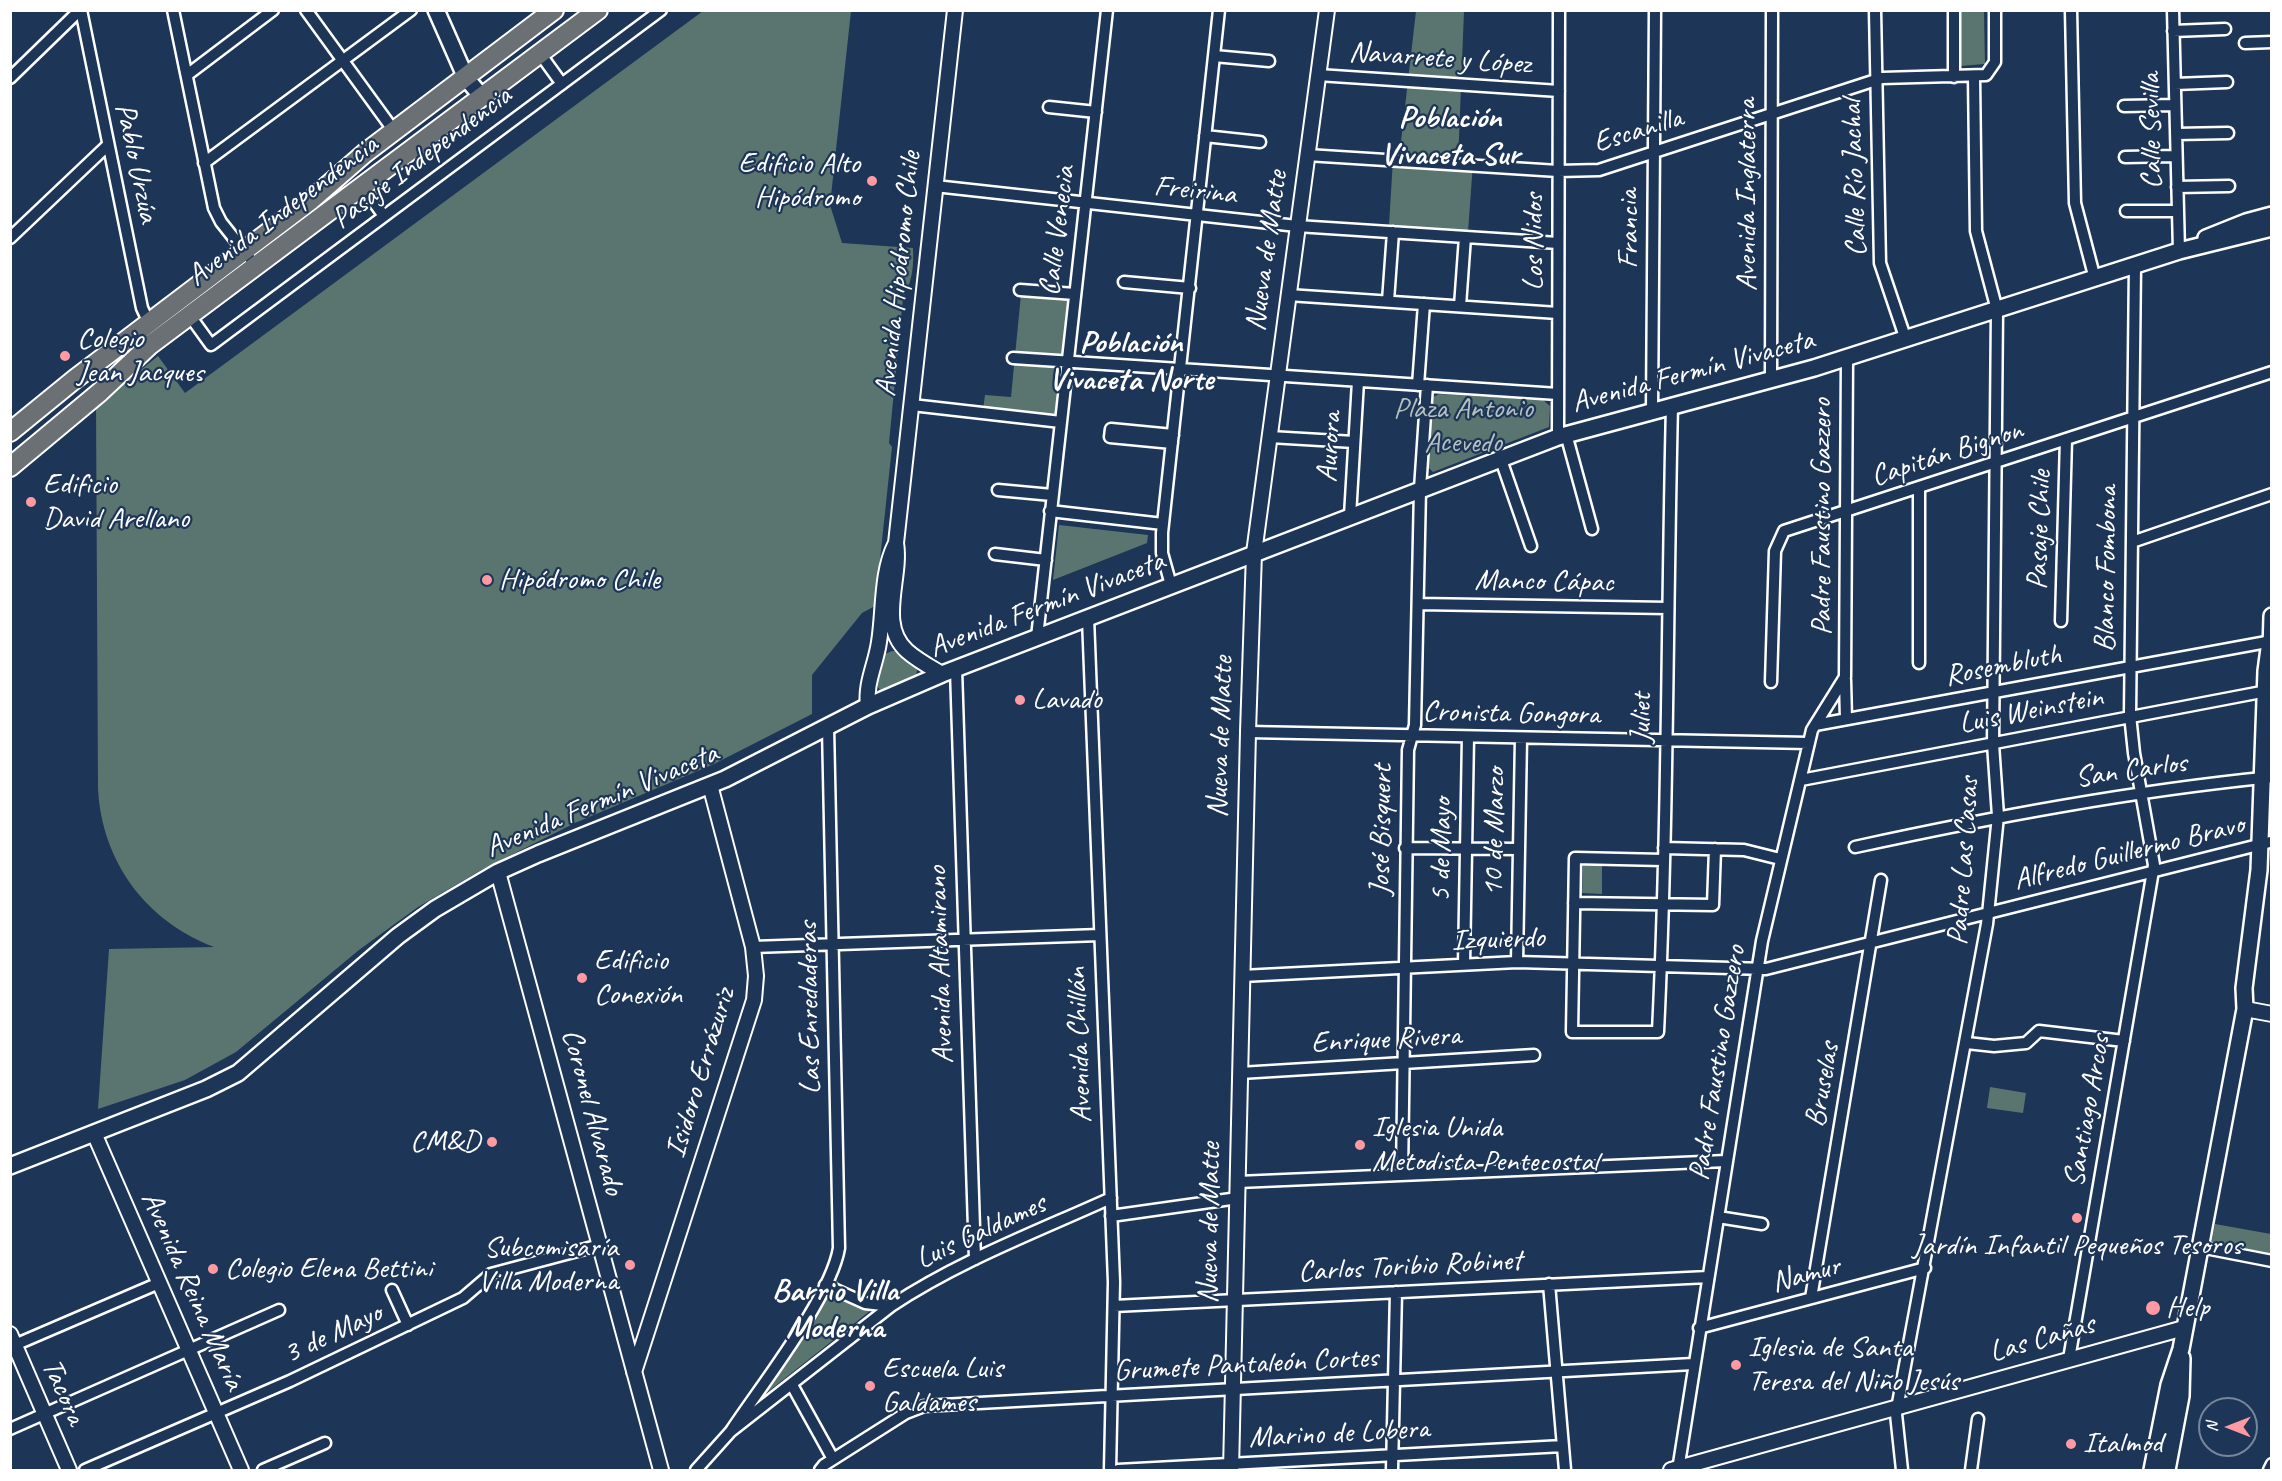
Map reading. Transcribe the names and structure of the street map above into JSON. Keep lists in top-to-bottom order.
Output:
{
  "streets": {
    "main road": ["Avenida Independencia", "Avenida Fermín Vivaceta"],
    "street": [
      "Navarrete y López",
      "Escanilla",
      "Calle Sevilla",
      "Pasaje Independencia",
      "Pablo Urzúa",
      "Calle Río Jachal",
      "Freirina",
      "Avenida Inglaterra",
      "Francia",
      "Calle Venecia",
      "Los Nidos",
      "Nueva de Matte",
      "Avenida Hipódromo Chile",
      "Aurora",
      "Capitán Bignon",
      "Padre Faustino Gazzero",
      "Pasaje Chile",
      "Blanco Fombona",
      "Manco Cápac",
      "Rosembluth",
      "Luis Weinstein",
      "Cronista Gongora",
      "Juliet",
      "San Carlos",
      "José Bisquert",
      "10 de Marzo",
      "5 de Mayo",
      "Alfredo Guillermo Bravo",
      "Padre Las Casas",
      "Izquierdo",
      "Avenida Altamirano",
      "Las Enredaderas",
      "Enrique Rivera",
      "Avenida Chillán",
      "Isidoro Errázuriz",
      "Bruselas",
      "Santiago Arcos",
      "Coronel Alvarado",
      "Luis Galdames",
      "Carlos Toribio Robinet",
      "Namur",
      "Avenida Reina María",
      "3 de Mayo",
      "Las Cañas",
      "Grumete Pantaleón Cortes",
      "Tacora",
      "Marino de Lobera"
    ]
  },
  "crossings": [
    ["Navarrete y López", "Los Nidos"],
    ["Navarrete y López", "Nueva de Matte"],
    ["Escanilla", "Calle Río Jachal"],
    ["Escanilla", "Avenida Inglaterra"],
    ["Escanilla", "Francia"],
    ["Escanilla", "Los Nidos"],
    ["Escanilla", "Nueva de Matte"],
    ["Escanilla", "Padre Las Casas"],
    ["Calle Sevilla", "Avenida Fermín Vivaceta"],
    ["Pasaje Independencia", "Avenida Independencia"],
    ["Pablo Urzúa", "Avenida Independencia"],
    ["Calle Río Jachal", "Avenida Fermín Vivaceta"],
    ["Freirina", "Calle Venecia"],
    ["Freirina", "Los Nidos"],
    ["Freirina", "Nueva de Matte"],
    ["Freirina", "Avenida Hipódromo Chile"],
    ["Avenida Inglaterra", "Avenida Fermín Vivaceta"],
    ["Francia", "Avenida Fermín Vivaceta"],
    ["Calle Venecia", "Avenida Fermín Vivaceta"],
    ["Los Nidos", "Avenida Fermín Vivaceta"],
    ["Nueva de Matte", "Avenida Fermín Vivaceta"],
    ["Nueva de Matte", "Cronista Gongora"],
    ["Nueva de Matte", "Izquierdo"],
    ["Nueva de Matte", "Enrique Rivera"],
    ["Nueva de Matte", "Carlos Toribio Robinet"],
    ["Nueva de Matte", "Grumete Pantaleón Cortes"],
    ["Nueva de Matte", "Marino de Lobera"],
    ["Avenida Hipódromo Chile", "Avenida Fermín Vivaceta"],
    ["Avenida Hipódromo Chile", "Avenida Altamirano"],
    ["Avenida Fermín Vivaceta", "Aurora"],
    ["Avenida Fermín Vivaceta", "Padre Faustino Gazzero"],
    ["Avenida Fermín Vivaceta", "Blanco Fombona"],
    ["Avenida Fermín Vivaceta", "Juliet"],
    ["Avenida Fermín Vivaceta", "José Bisquert"],
    ["Avenida Fermín Vivaceta", "Padre Las Casas"],
    ["Avenida Fermín Vivaceta", "Avenida Altamirano"],
    ["Avenida Fermín Vivaceta", "Las Enredaderas"],
    ["Avenida Fermín Vivaceta", "Avenida Chillán"],
    ["Avenida Fermín Vivaceta", "Isidoro Errázuriz"],
    ["Avenida Fermín Vivaceta", "Coronel Alvarado"],
    ["Avenida Fermín Vivaceta", "Avenida Reina María"],
    ["Capitán Bignon", "Padre Faustino Gazzero"],
    ["Capitán Bignon", "Pasaje Chile"],
    ["Capitán Bignon", "Blanco Fombona"],
    ["Capitán Bignon", "Padre Las Casas"],
    ["Padre Faustino Gazzero", "Rosembluth"],
    ["Padre Faustino Gazzero", "Luis Weinstein"],
    ["Padre Faustino Gazzero", "Cronista Gongora"],
    ["Padre Faustino Gazzero", "Alfredo Guillermo Bravo"],
    ["Padre Faustino Gazzero", "Izquierdo"],
    ["Padre Faustino Gazzero", "Carlos Toribio Robinet"],
    ["Padre Faustino Gazzero", "Namur"],
    ["Padre Faustino Gazzero", "Las Cañas"],
    ["Padre Faustino Gazzero", "Grumete Pantaleón Cortes"],
    ["Blanco Fombona", "Rosembluth"],
    ["Blanco Fombona", "Luis Weinstein"],
    ["Blanco Fombona", "San Carlos"],
    ["Blanco Fombona", "Alfredo Guillermo Bravo"],
    ["Blanco Fombona", "Santiago Arcos"],
    ["Manco Cápac", "Juliet"],
    ["Manco Cápac", "José Bisquert"],
    ["Rosembluth", "Padre Las Casas"],
    ["Luis Weinstein", "Padre Las Casas"],
    ["Cronista Gongora", "Juliet"],
    ["Cronista Gongora", "José Bisquert"],
    ["Cronista Gongora", "10 de Marzo"],
    ["Cronista Gongora", "5 de Mayo"],
    ["Juliet", "Izquierdo"],
    ["San Carlos", "Padre Las Casas"],
    ["José Bisquert", "Izquierdo"],
    ["José Bisquert", "Enrique Rivera"],
    ["10 de Marzo", "Izquierdo"],
    ["5 de Mayo", "Izquierdo"],
    ["Alfredo Guillermo Bravo", "Padre Las Casas"],
    ["Alfredo Guillermo Bravo", "Izquierdo"],
    ["Alfredo Guillermo Bravo", "Bruselas"],
    ["Alfredo Guillermo Bravo", "Santiago Arcos"],
    ["Padre Las Casas", "Namur"],
    ["Padre Las Casas", "Las Cañas"],
    ["Avenida Altamirano", "Luis Galdames"],
    ["Las Enredaderas", "Luis Galdames"],
    ["Avenida Chillán", "Luis Galdames"],
    ["Avenida Chillán", "Carlos Toribio Robinet"],
    ["Avenida Chillán", "Grumete Pantaleón Cortes"],
    ["Isidoro Errázuriz", "Coronel Alvarado"],
    ["Bruselas", "Namur"],
    ["Santiago Arcos", "Las Cañas"],
    ["Coronel Alvarado", "3 de Mayo"],
    ["Avenida Reina María", "3 de Mayo"]
  ],
  "districts": ["Población Vivaceta Sur", "Población Vivaceta Norte", "Barrio Villa Moderna"],
  "parks": ["Plaza Antonio Acevedo"],
  "places": [
    "Edificio Alto Hipódromo",
    "Colegio Jean Jacques",
    "Edificio David Arellano",
    "Hipódromo Chile",
    "Lavado",
    "Edificio Conexión",
    "CM&D",
    "Iglesia Unida Metodista Pentecostal",
    "Jardín Infantil Pequeños Tesoros",
    "Subcomisaría Villa Moderna",
    "Colegio Elena Bettini",
    "Help",
    "Iglesia de Santa Teresa del Niño Jesús",
    "Escuela Luis Galdames",
    "Italmod"
  ],
  "north": "left"
}
